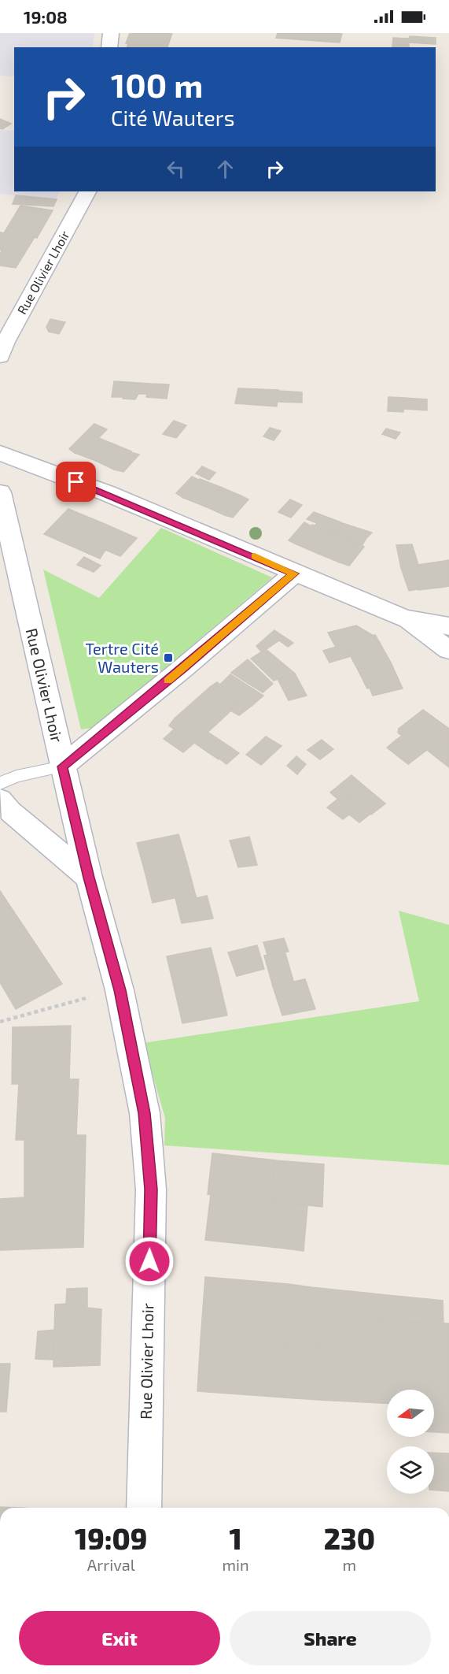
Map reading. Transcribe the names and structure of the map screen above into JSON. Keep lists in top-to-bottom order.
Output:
{
  "streets": {
    "street": ["Rue Olivier Lhoir"]
  },
  "places": {
    "transit": ["Tertre Cité Wauters"]
  },
  "north": "left",
  "page": {
    "status": "19:08",
    "turn": ["100 m", "Cité Wauters"],
    "eta": [
      "19:09",
      "Arrival",
      "1",
      "min",
      "230",
      "m"
    ],
    "buttons": ["Exit", "Share"]
  }
}
